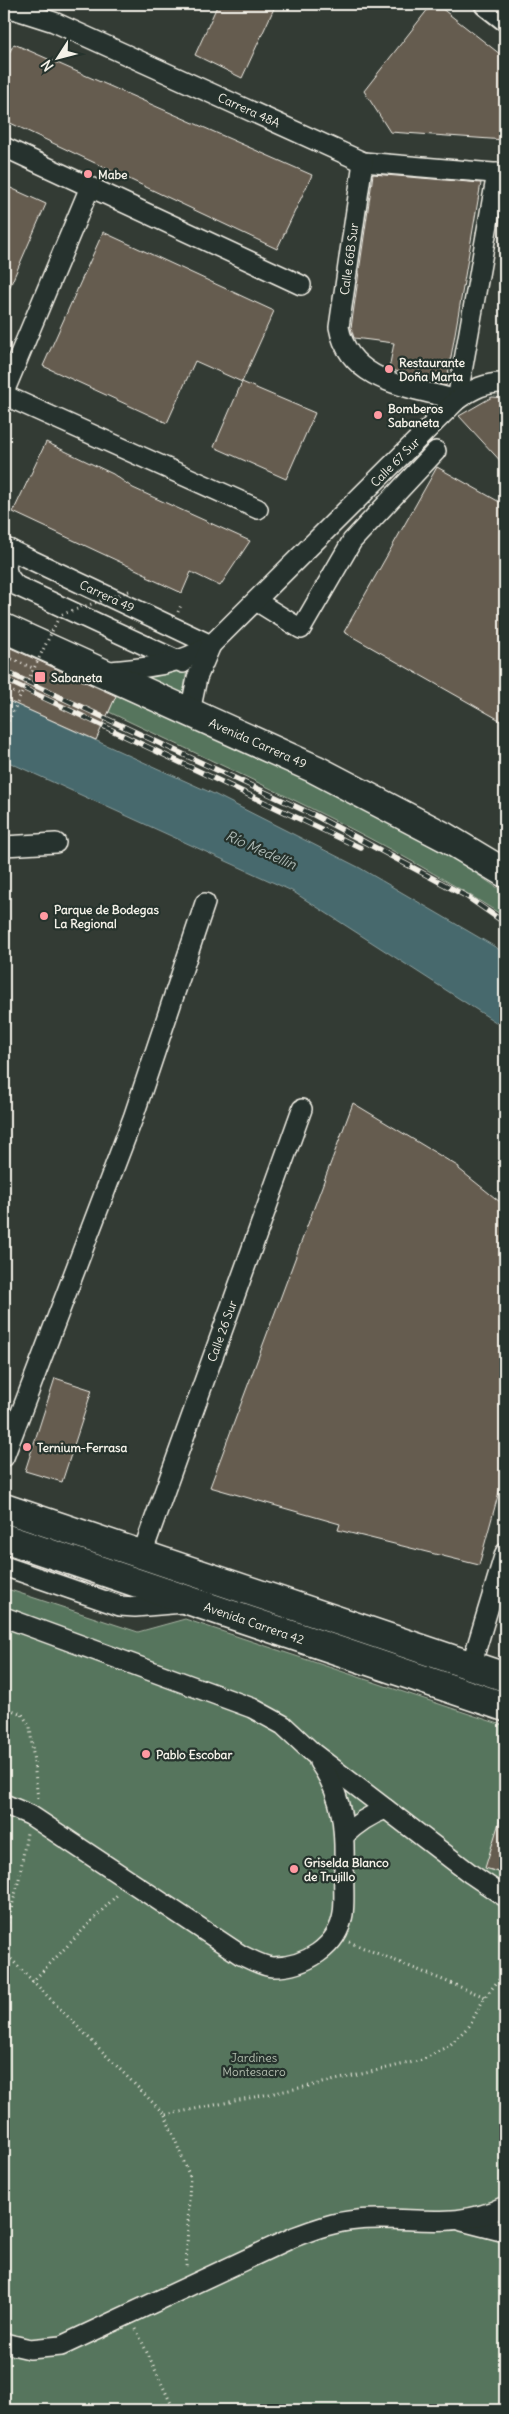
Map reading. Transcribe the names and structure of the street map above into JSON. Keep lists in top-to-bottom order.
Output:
{
  "streets": {
    "highway": ["Avenida Carrera 49", "Avenida Carrera 42"],
    "street": [
      "Carrera 48A",
      "Calle 66B Sur",
      "Calle 67 Sur",
      "Carrera 49",
      "Calle 26 Sur"
    ]
  },
  "crossings": [
    ["Carrera 48A", "Calle 66B Sur"],
    ["Calle 66B Sur", "Calle 67 Sur"],
    ["Calle 67 Sur", "Carrera 49"],
    ["Calle 67 Sur", "Avenida Carrera 49"]
  ],
  "water": ["Río Medellín"],
  "parks": ["Jardines Montesacro"],
  "places": {
    "other": [
      "Mabe",
      "Restaurante Doña Marta",
      "Bomberos Sabaneta",
      "Parque de Bodegas La Regional",
      "Ternium-Ferrasa",
      "Pablo Escobar",
      "Griselda Blanco de Trujillo"
    ],
    "transit": ["Sabaneta"]
  },
  "north": "bottom left"
}
